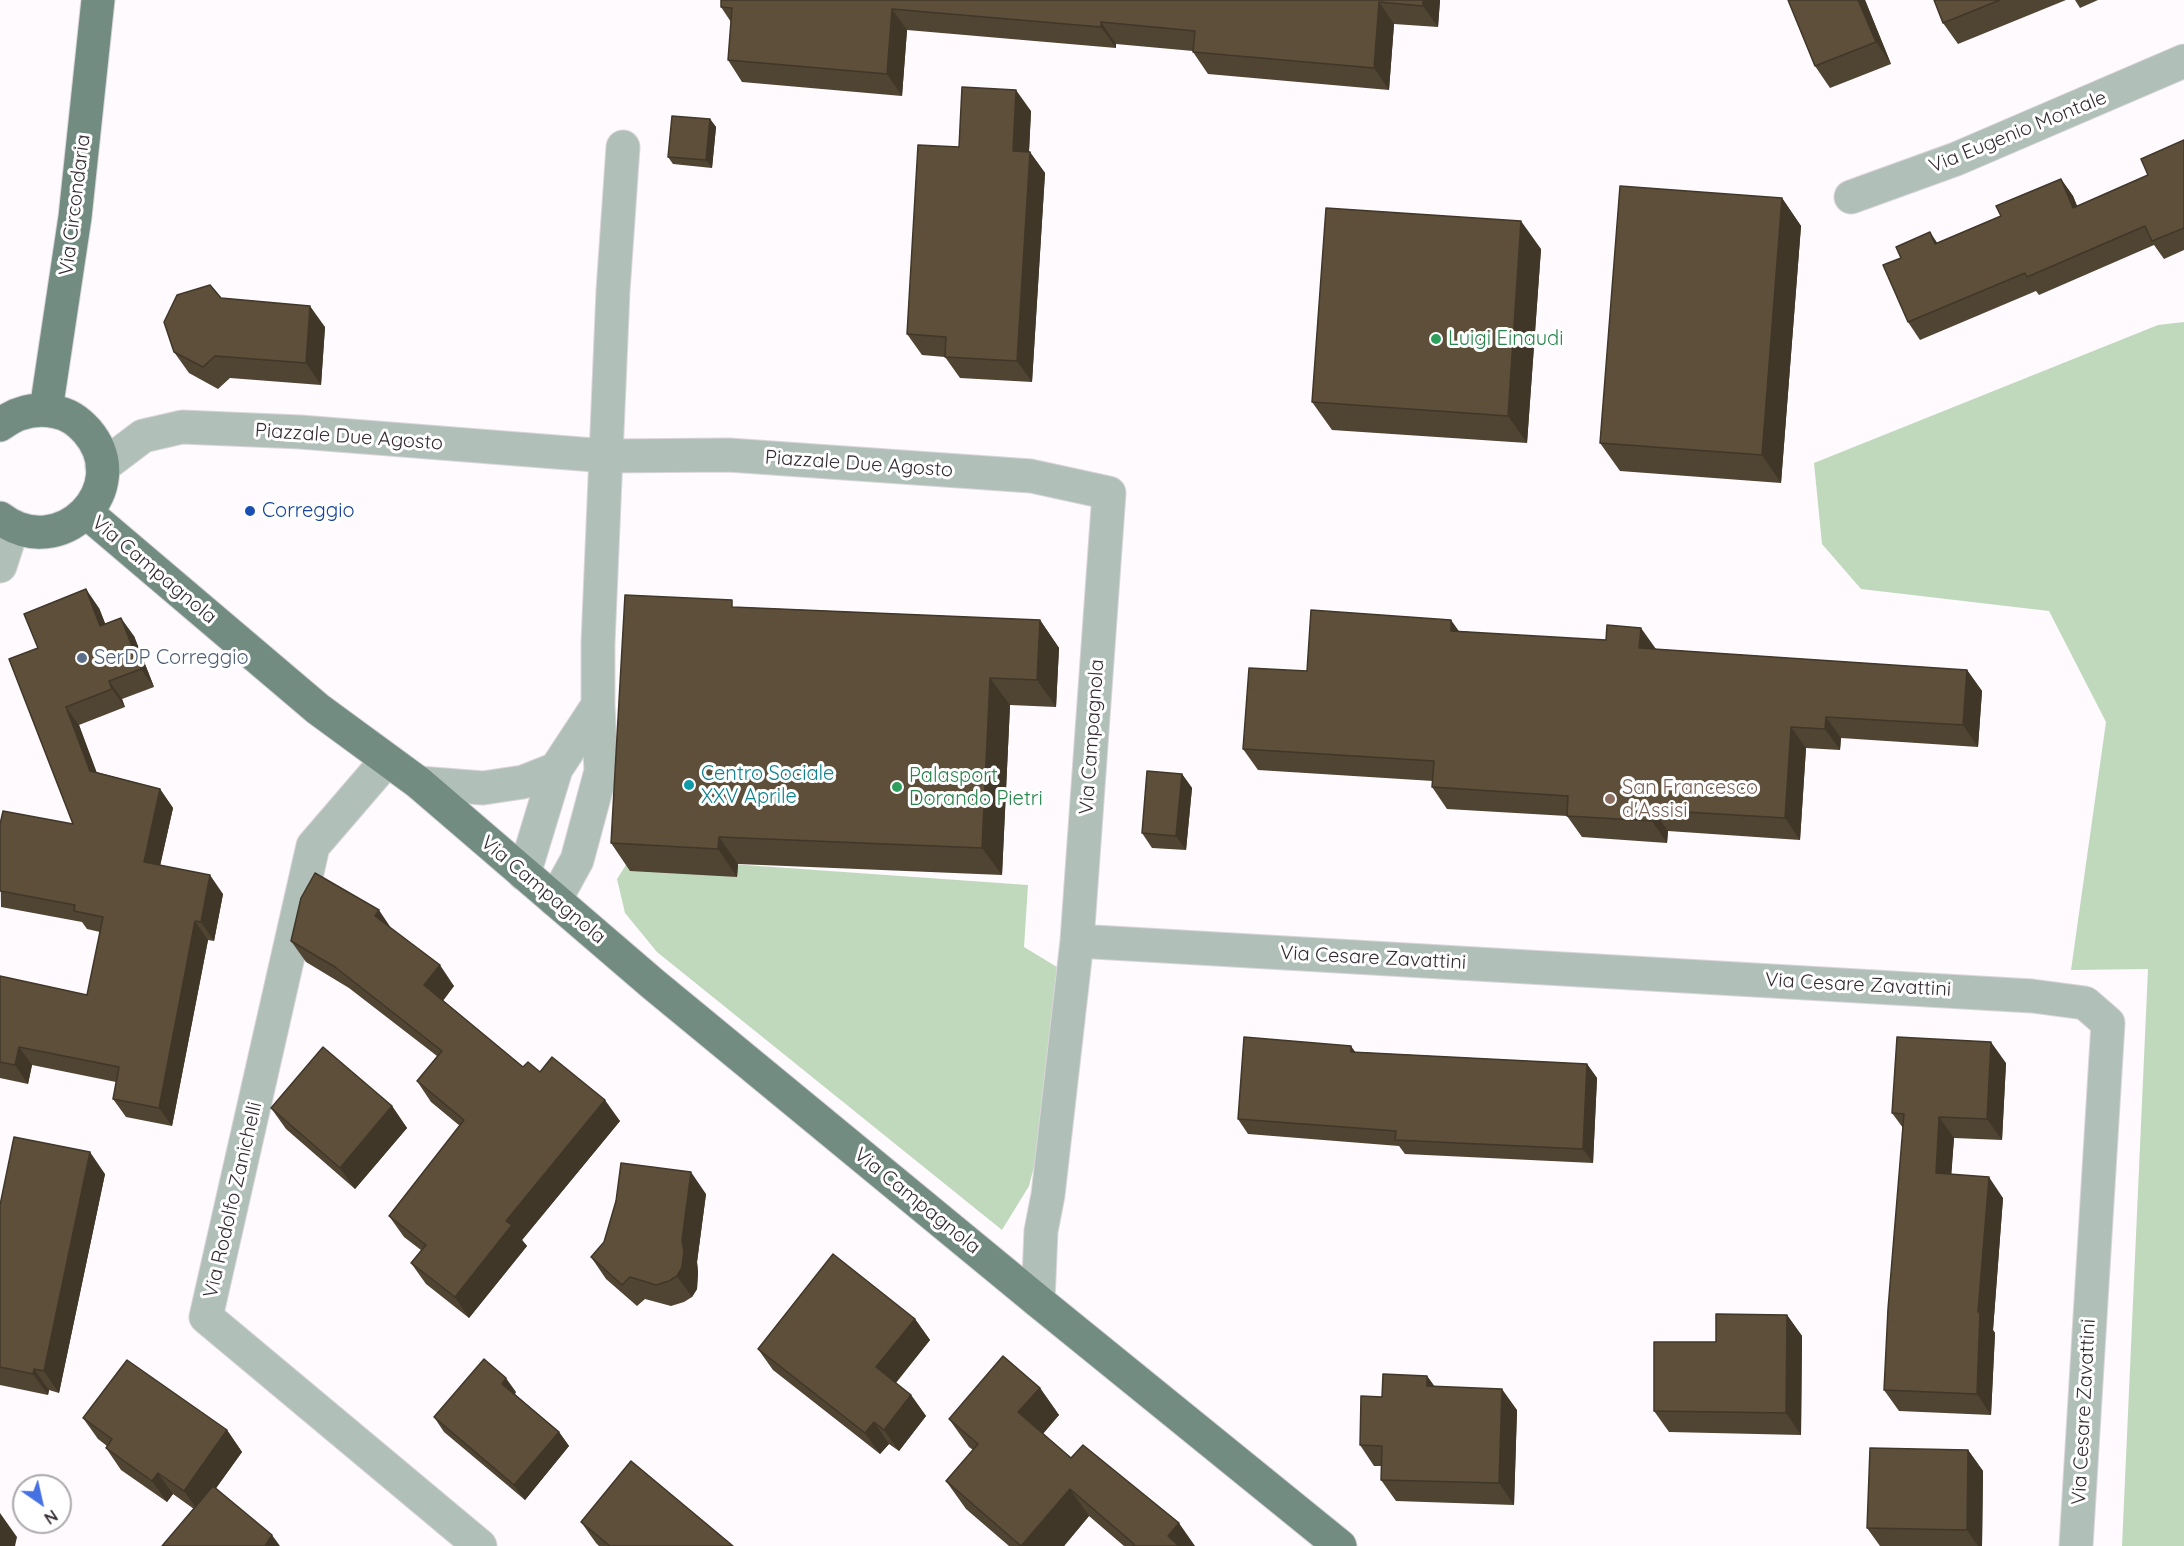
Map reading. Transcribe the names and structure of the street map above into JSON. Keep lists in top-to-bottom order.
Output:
{
  "streets": {
    "main road": ["Via Circondaria", "Via Campagnola"],
    "street": [
      "Via Eugenio Montale",
      "Piazzale Due Agosto",
      "Via Cesare Zavattini",
      "Via Rodolfo Zanichelli"
    ]
  },
  "crossings": [
    ["Piazzale Due Agosto", "Via Campagnola"],
    ["Via Campagnola", "Via Cesare Zavattini"],
    ["Via Campagnola", "Via Rodolfo Zanichelli"]
  ],
  "places": [
    "Luigi Einaudi",
    "Correggio",
    "SerDP Correggio",
    "Centro Sociale XXV Aprile",
    "Palasport Dorando Pietri",
    "San Francesco d'Assisi"
  ],
  "north": "bottom right"
}
